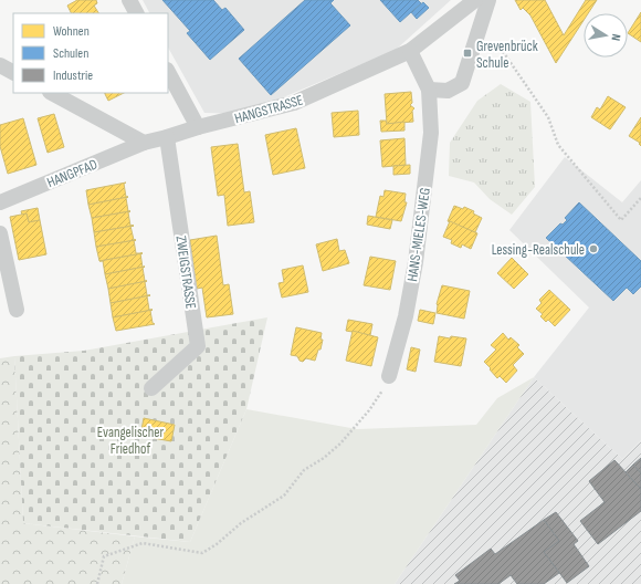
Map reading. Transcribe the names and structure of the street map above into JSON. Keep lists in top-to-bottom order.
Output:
{
  "streets": {
    "street": [
      "HANGSTRASSE",
      "HANGPFAD",
      "HANS-MIELES-WEG",
      "ZWEIGSTRASSE"
    ]
  },
  "crossings": [
    ["HANGSTRASSE", "HANGPFAD"],
    ["HANGSTRASSE", "HANS-MIELES-WEG"],
    ["HANGSTRASSE", "ZWEIGSTRASSE"]
  ],
  "parks": ["Evangelischer Friedhof"],
  "places": {
    "transit": ["Grevenbrück Schule"],
    "other": ["Lessing-Realschule"]
  },
  "legend": ["Wohnen", "Schulen", "Industrie"],
  "north": "right"
}
